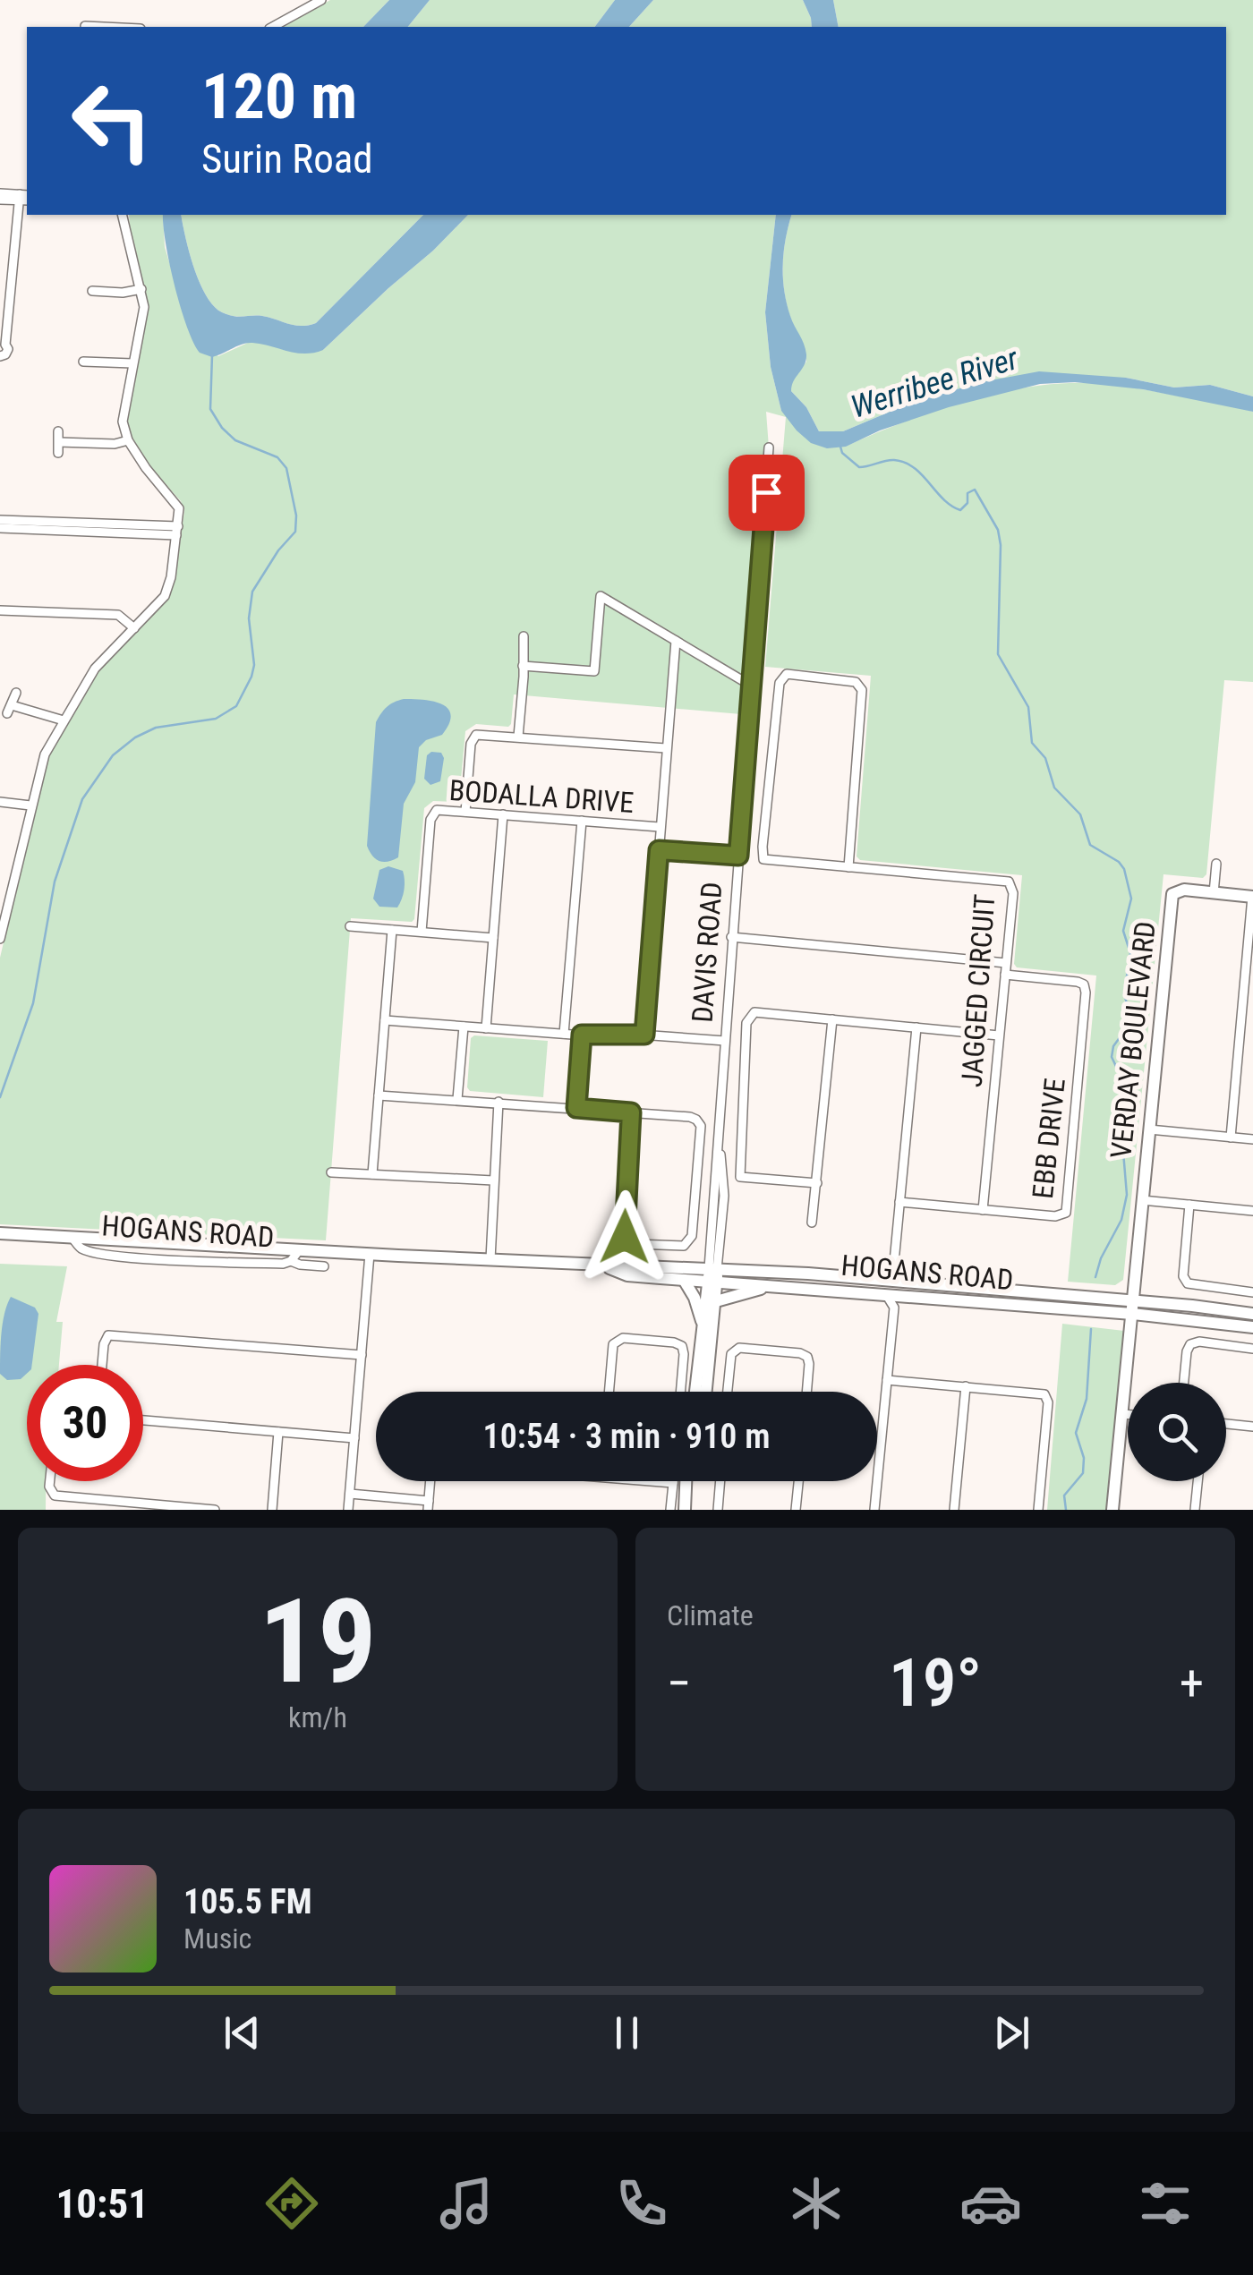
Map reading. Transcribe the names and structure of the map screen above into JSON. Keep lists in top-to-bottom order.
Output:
{
  "streets": {
    "street": [
      "BODALLA DRIVE",
      "DAVIS ROAD",
      "JAGGED CIRCUIT",
      "VERDAY BOULEVARD",
      "EBB DRIVE",
      "HOGANS ROAD"
    ]
  },
  "crossings": [
    ["DAVIS ROAD", "HOGANS ROAD"],
    ["JAGGED CIRCUIT", "EBB DRIVE"],
    ["VERDAY BOULEVARD", "HOGANS ROAD"]
  ],
  "water": ["Werribee River"],
  "page": {
    "turn": ["120 m", "Surin Road"],
    "limit": "30",
    "trip": "10:54 · 3 min · 910 m",
    "tile": [
      ["19", "km/h"],
      "Climate"
    ],
    "heat": ["−", "19°", "+"],
    "song": ["105.5 FM", "Music"],
    "tabs": "10:51"
  }
}
